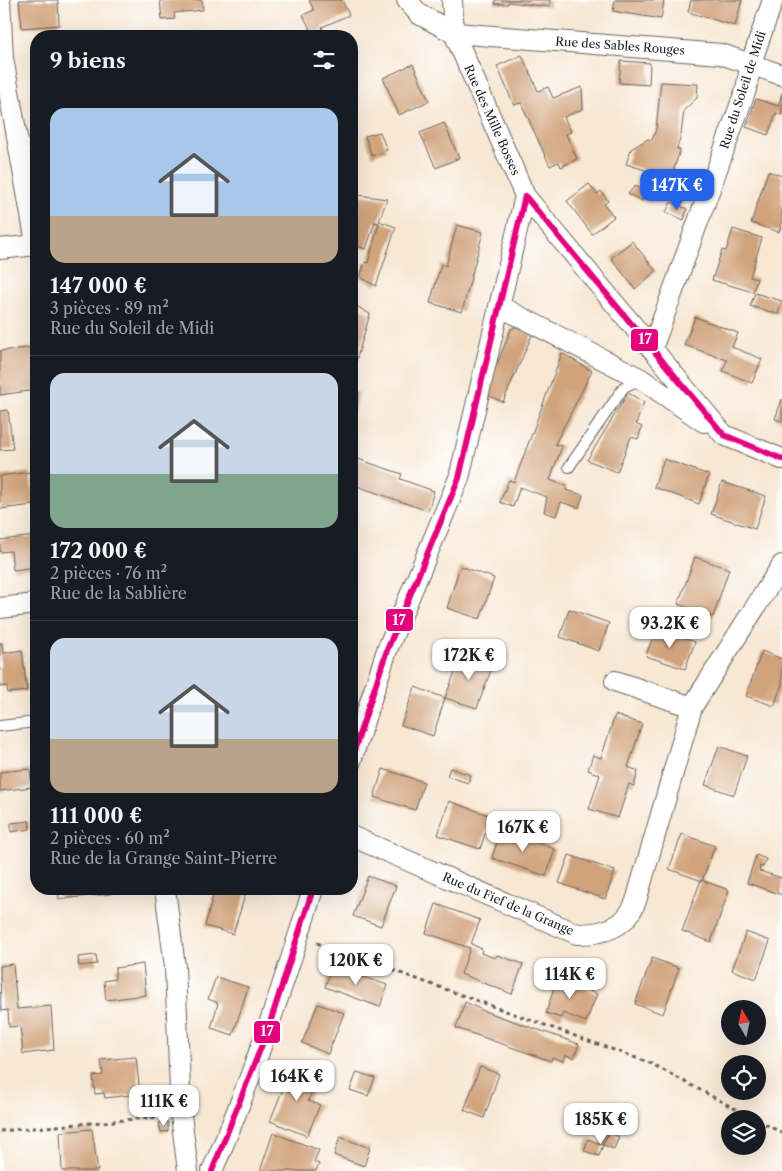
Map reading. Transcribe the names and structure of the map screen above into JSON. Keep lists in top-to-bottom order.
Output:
{
  "streets": {
    "street": [
      "Rue des Sables Rouges",
      "Rue du Soleil de Midi",
      "Rue des Mille Bosses",
      "Rue du Fief de la Grange"
    ]
  },
  "crossings": [
    ["Rue des Sables Rouges", "Rue du Soleil de Midi"],
    ["Rue des Sables Rouges", "Rue des Mille Bosses"],
    ["Rue du Soleil de Midi", "Rue des Mille Bosses"]
  ],
  "lines": ["transit line 17"],
  "north": "top",
  "page": {
    "heading": "9 biens",
    "list": [
      {
        "name": "147 000 €",
        "note": "3 pièces · 89 m² · Rue du Soleil de Midi"
      },
      {
        "name": "172 000 €",
        "note": "2 pièces · 76 m² · Rue de la Sablière"
      },
      {
        "name": "111 000 €",
        "note": "2 pièces · 60 m² · Rue de la Grange Saint-Pierre"
      }
    ],
    "price": [
      "147K €",
      "93.2K €",
      "172K €",
      "167K €",
      "120K €",
      "114K €",
      "164K €",
      "111K €",
      "185K €"
    ]
  }
}
